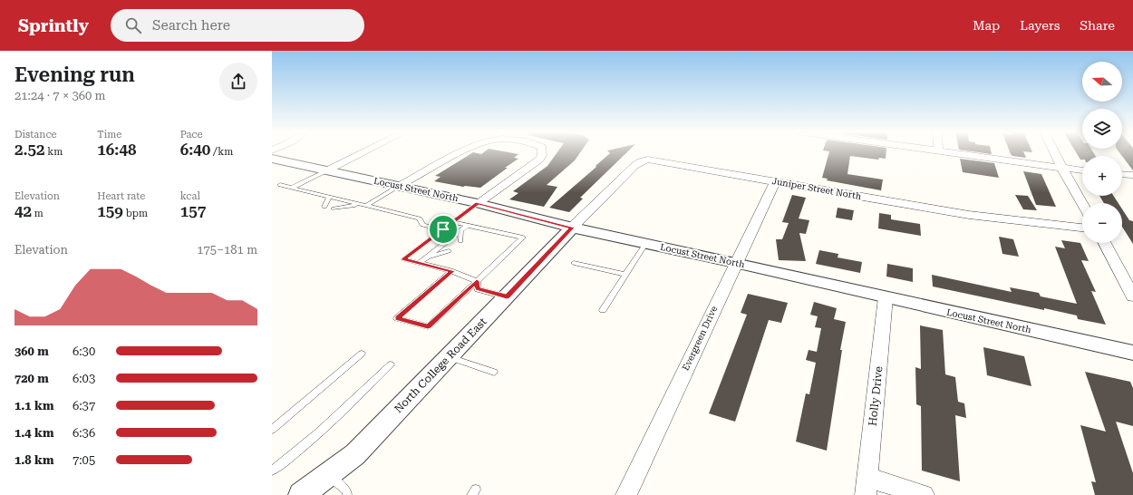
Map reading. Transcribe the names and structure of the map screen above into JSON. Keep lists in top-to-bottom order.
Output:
{
  "streets": {
    "street": [
      "Juniper Street North",
      "Locust Street North",
      "Evergreen Drive",
      "North College Road East",
      "Holly Drive"
    ]
  },
  "crossings": [
    ["Juniper Street North", "Locust Street North"],
    ["Juniper Street North", "Evergreen Drive"],
    ["Juniper Street North", "North College Road East"],
    ["Locust Street North", "Evergreen Drive"],
    ["Locust Street North", "North College Road East"],
    ["Locust Street North", "Holly Drive"]
  ],
  "north": "left",
  "page": {
    "header": "Sprintly",
    "search": "Search here",
    "nav": ["Map", "Layers", "Share"],
    "heading": ["Evening run", "21:24 · 7 × 360 m"],
    "map_buttons": ["+", "−"],
    "stats": [
      ["Distance", "2.52 km"],
      ["Time", "16:48"],
      ["Pace", "6:40 /km"],
      ["Elevation", "42 m"],
      ["Heart rate", "159 bpm"],
      ["kcal", "157"]
    ],
    "chart": ["Elevation", "175–181 m"],
    "list": [
      {
        "name": "360 m",
        "note": "6:30"
      },
      {
        "name": "720 m",
        "note": "6:03"
      },
      {
        "name": "1.1 km",
        "note": "6:37"
      },
      {
        "name": "1.4 km",
        "note": "6:36"
      },
      {
        "name": "1.8 km",
        "note": "7:05"
      }
    ]
  }
}
